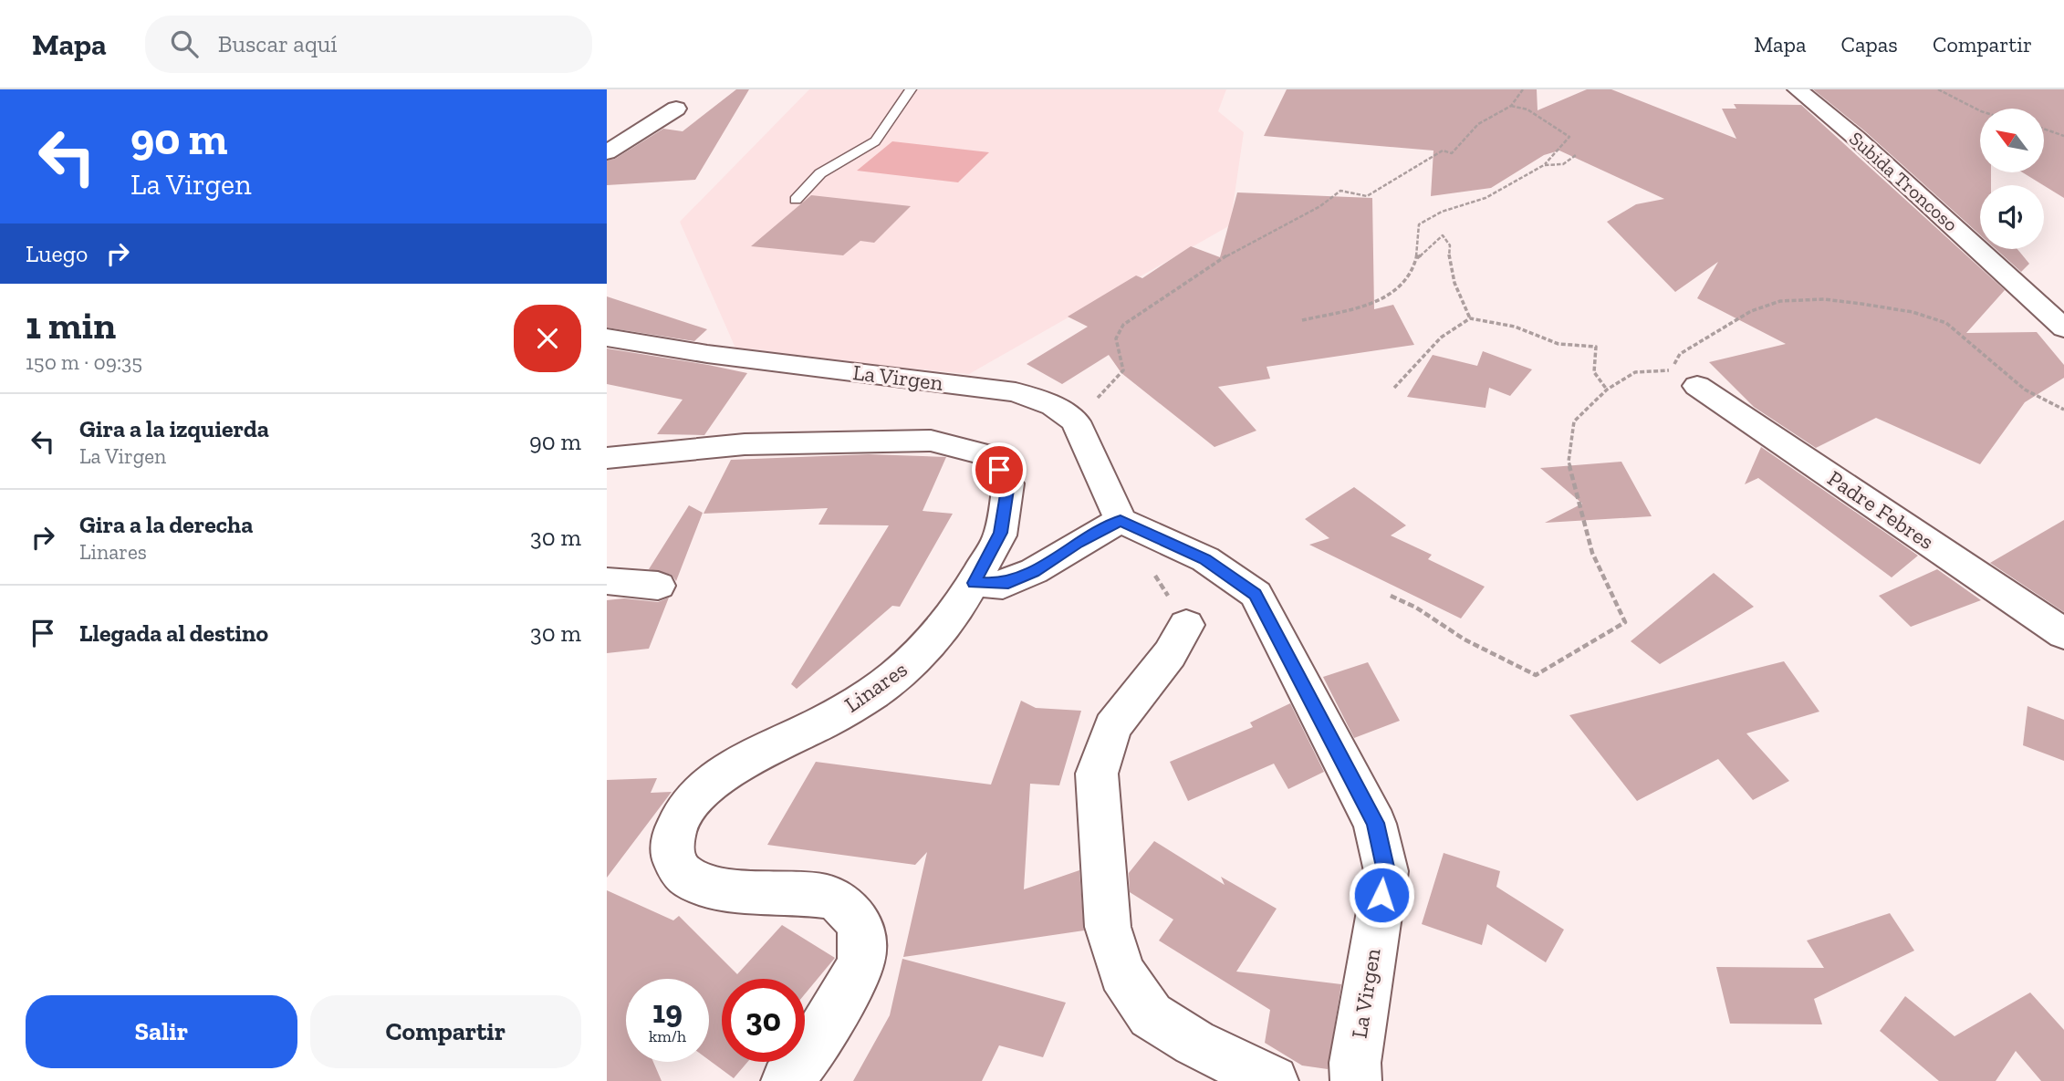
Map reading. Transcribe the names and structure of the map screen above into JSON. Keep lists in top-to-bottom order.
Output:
{
  "streets": {
    "street": [
      "Subida Troncoso",
      "La Virgen",
      "Padre Febres",
      "Linares"
    ]
  },
  "north": "top left",
  "page": {
    "header": "Mapa",
    "search": "Buscar aquí",
    "nav": ["Mapa", "Capas", "Compartir"],
    "turn": ["90 m", "La Virgen"],
    "then": "Luego",
    "heading": ["1 min", "150 m · 09:35"],
    "list": [
      {
        "name": "Gira a la izquierda",
        "note": "La Virgen",
        "value": "90 m"
      },
      {
        "name": "Gira a la derecha",
        "note": "Linares",
        "value": "30 m"
      },
      {
        "name": "Llegada al destino",
        "value": "30 m"
      }
    ],
    "speed": "19 km/h",
    "limit": "30",
    "buttons": ["Salir", "Compartir"]
  }
}
